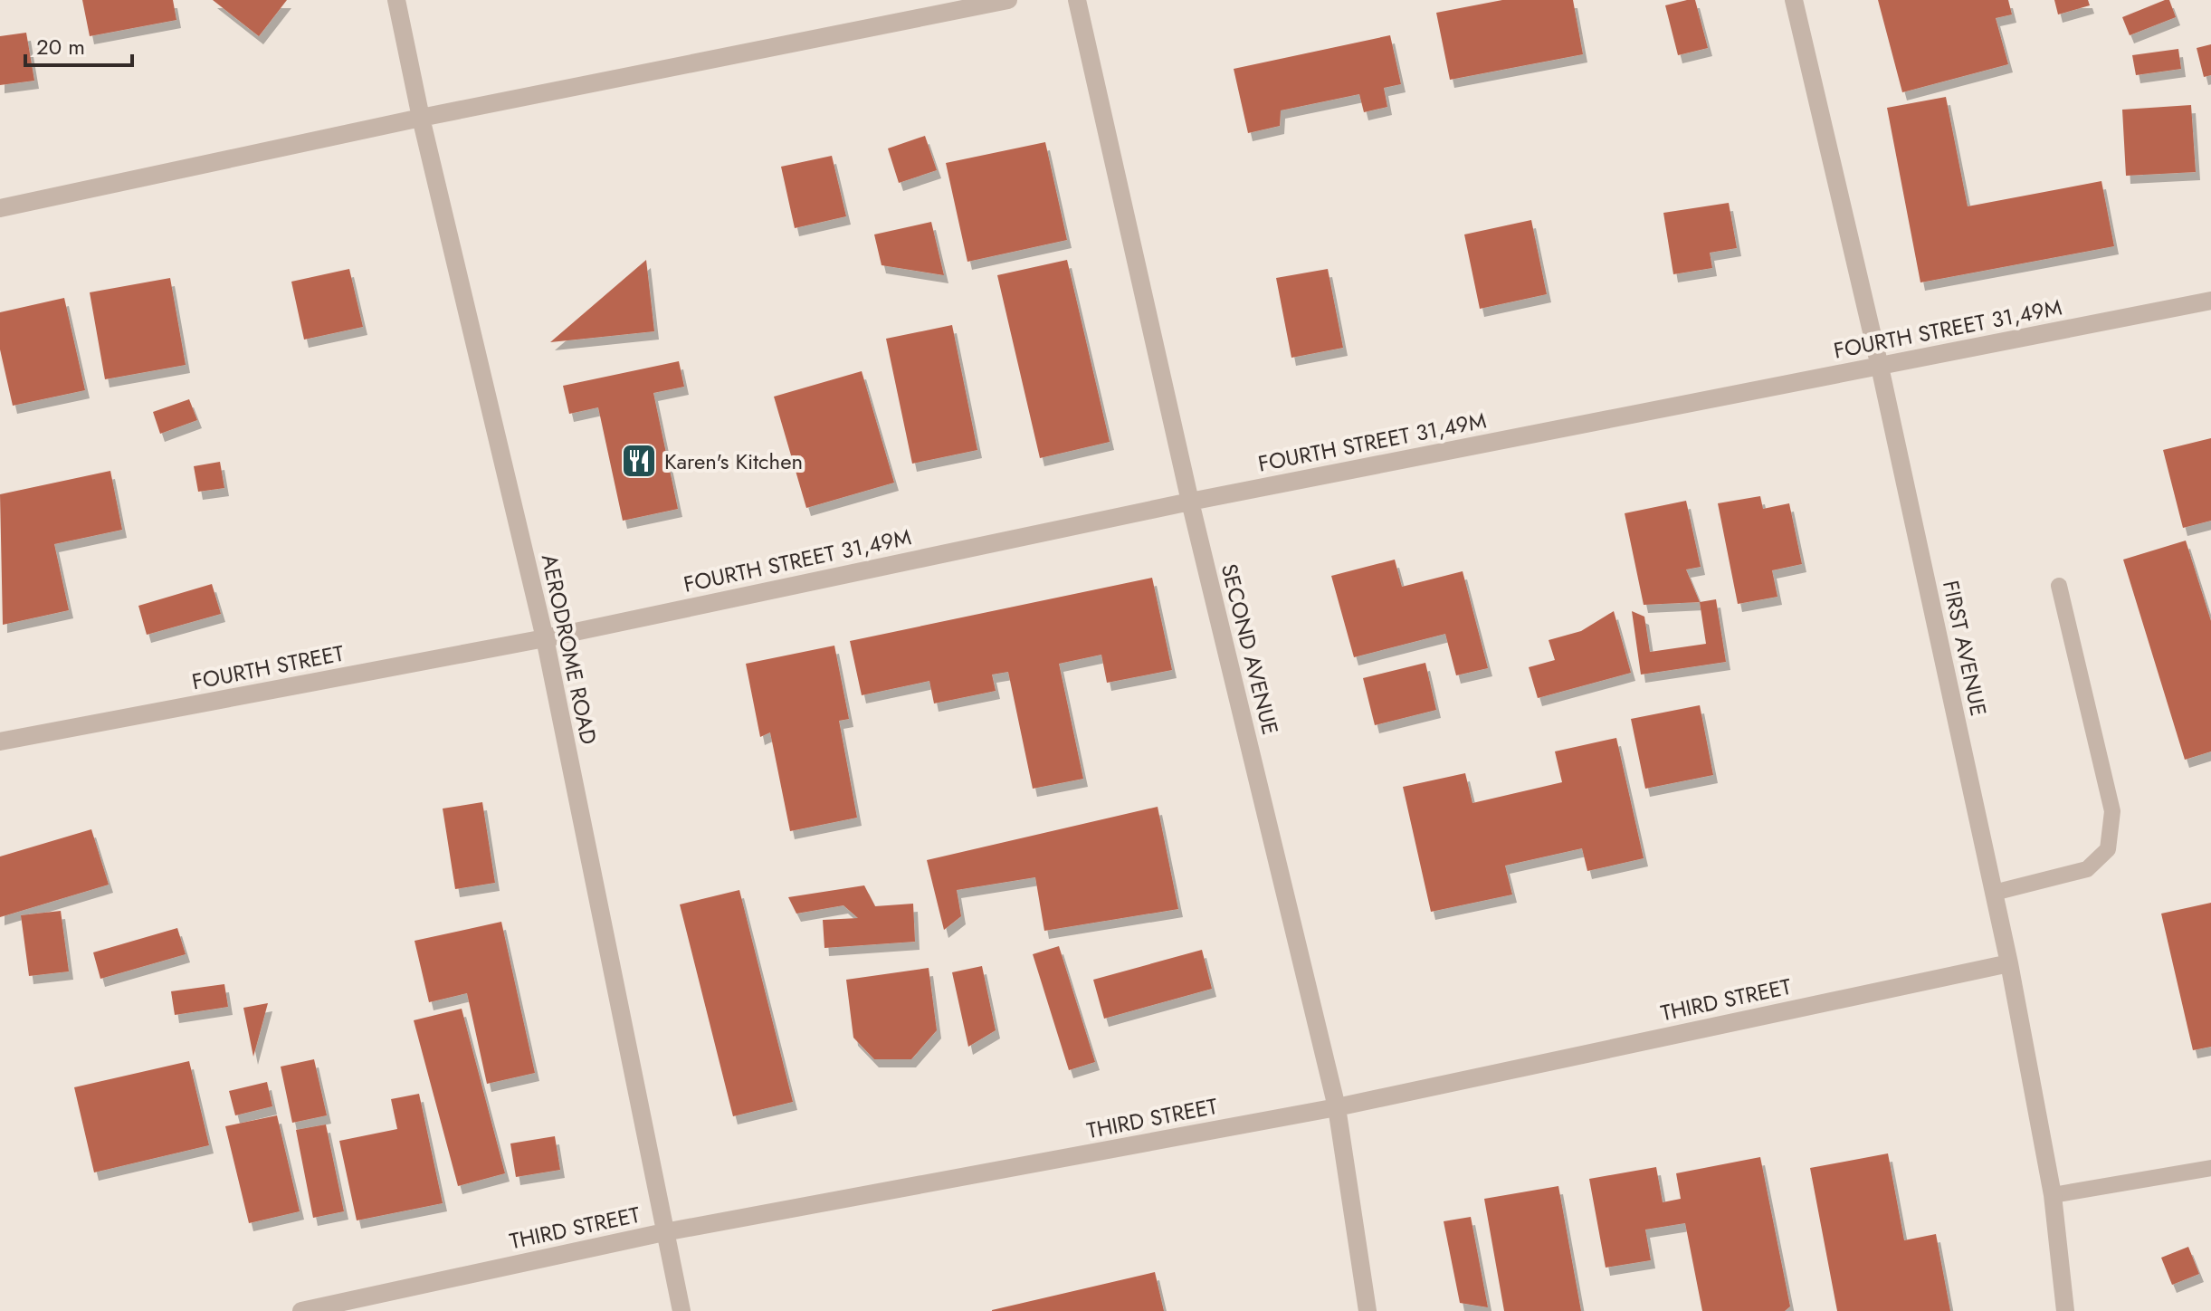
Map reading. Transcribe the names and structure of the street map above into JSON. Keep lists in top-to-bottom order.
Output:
{
  "streets": {
    "street": [
      "FOURTH STREET 31,49M",
      "FIRST AVENUE",
      "AERODROME ROAD",
      "SECOND AVENUE",
      "FOURTH STREET",
      "THIRD STREET"
    ]
  },
  "crossings": [
    ["FOURTH STREET 31,49M", "FIRST AVENUE"],
    ["FOURTH STREET 31,49M", "AERODROME ROAD"],
    ["FOURTH STREET 31,49M", "SECOND AVENUE"],
    ["FOURTH STREET 31,49M", "FOURTH STREET"],
    ["FIRST AVENUE", "THIRD STREET"],
    ["AERODROME ROAD", "FOURTH STREET"],
    ["AERODROME ROAD", "THIRD STREET"],
    ["SECOND AVENUE", "THIRD STREET"]
  ],
  "places": {
    "restaurant": ["Karen's Kitchen"]
  },
  "scale_bar": "20 m"
}
